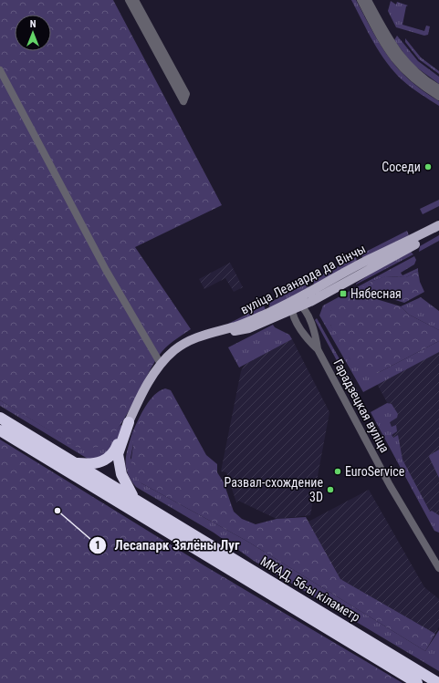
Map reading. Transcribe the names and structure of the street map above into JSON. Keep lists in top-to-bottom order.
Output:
{
  "streets": {
    "highway": ["МКАД, 56-ы кіламетр"],
    "main road": ["вуліца Леанарда да Вінчы"],
    "street": ["Гарадзецкая вуліца"]
  },
  "crossings": [
    ["вуліца Леанарда да Вінчы", "Гарадзецкая вуліца"]
  ],
  "places": {
    "other": [
      "Соседи",
      "EuroService",
      "Развал-схождение 3D",
      "Лесапарк Зялёны Луг"
    ],
    "transit": ["Нябесная"]
  },
  "north": "top"
}
